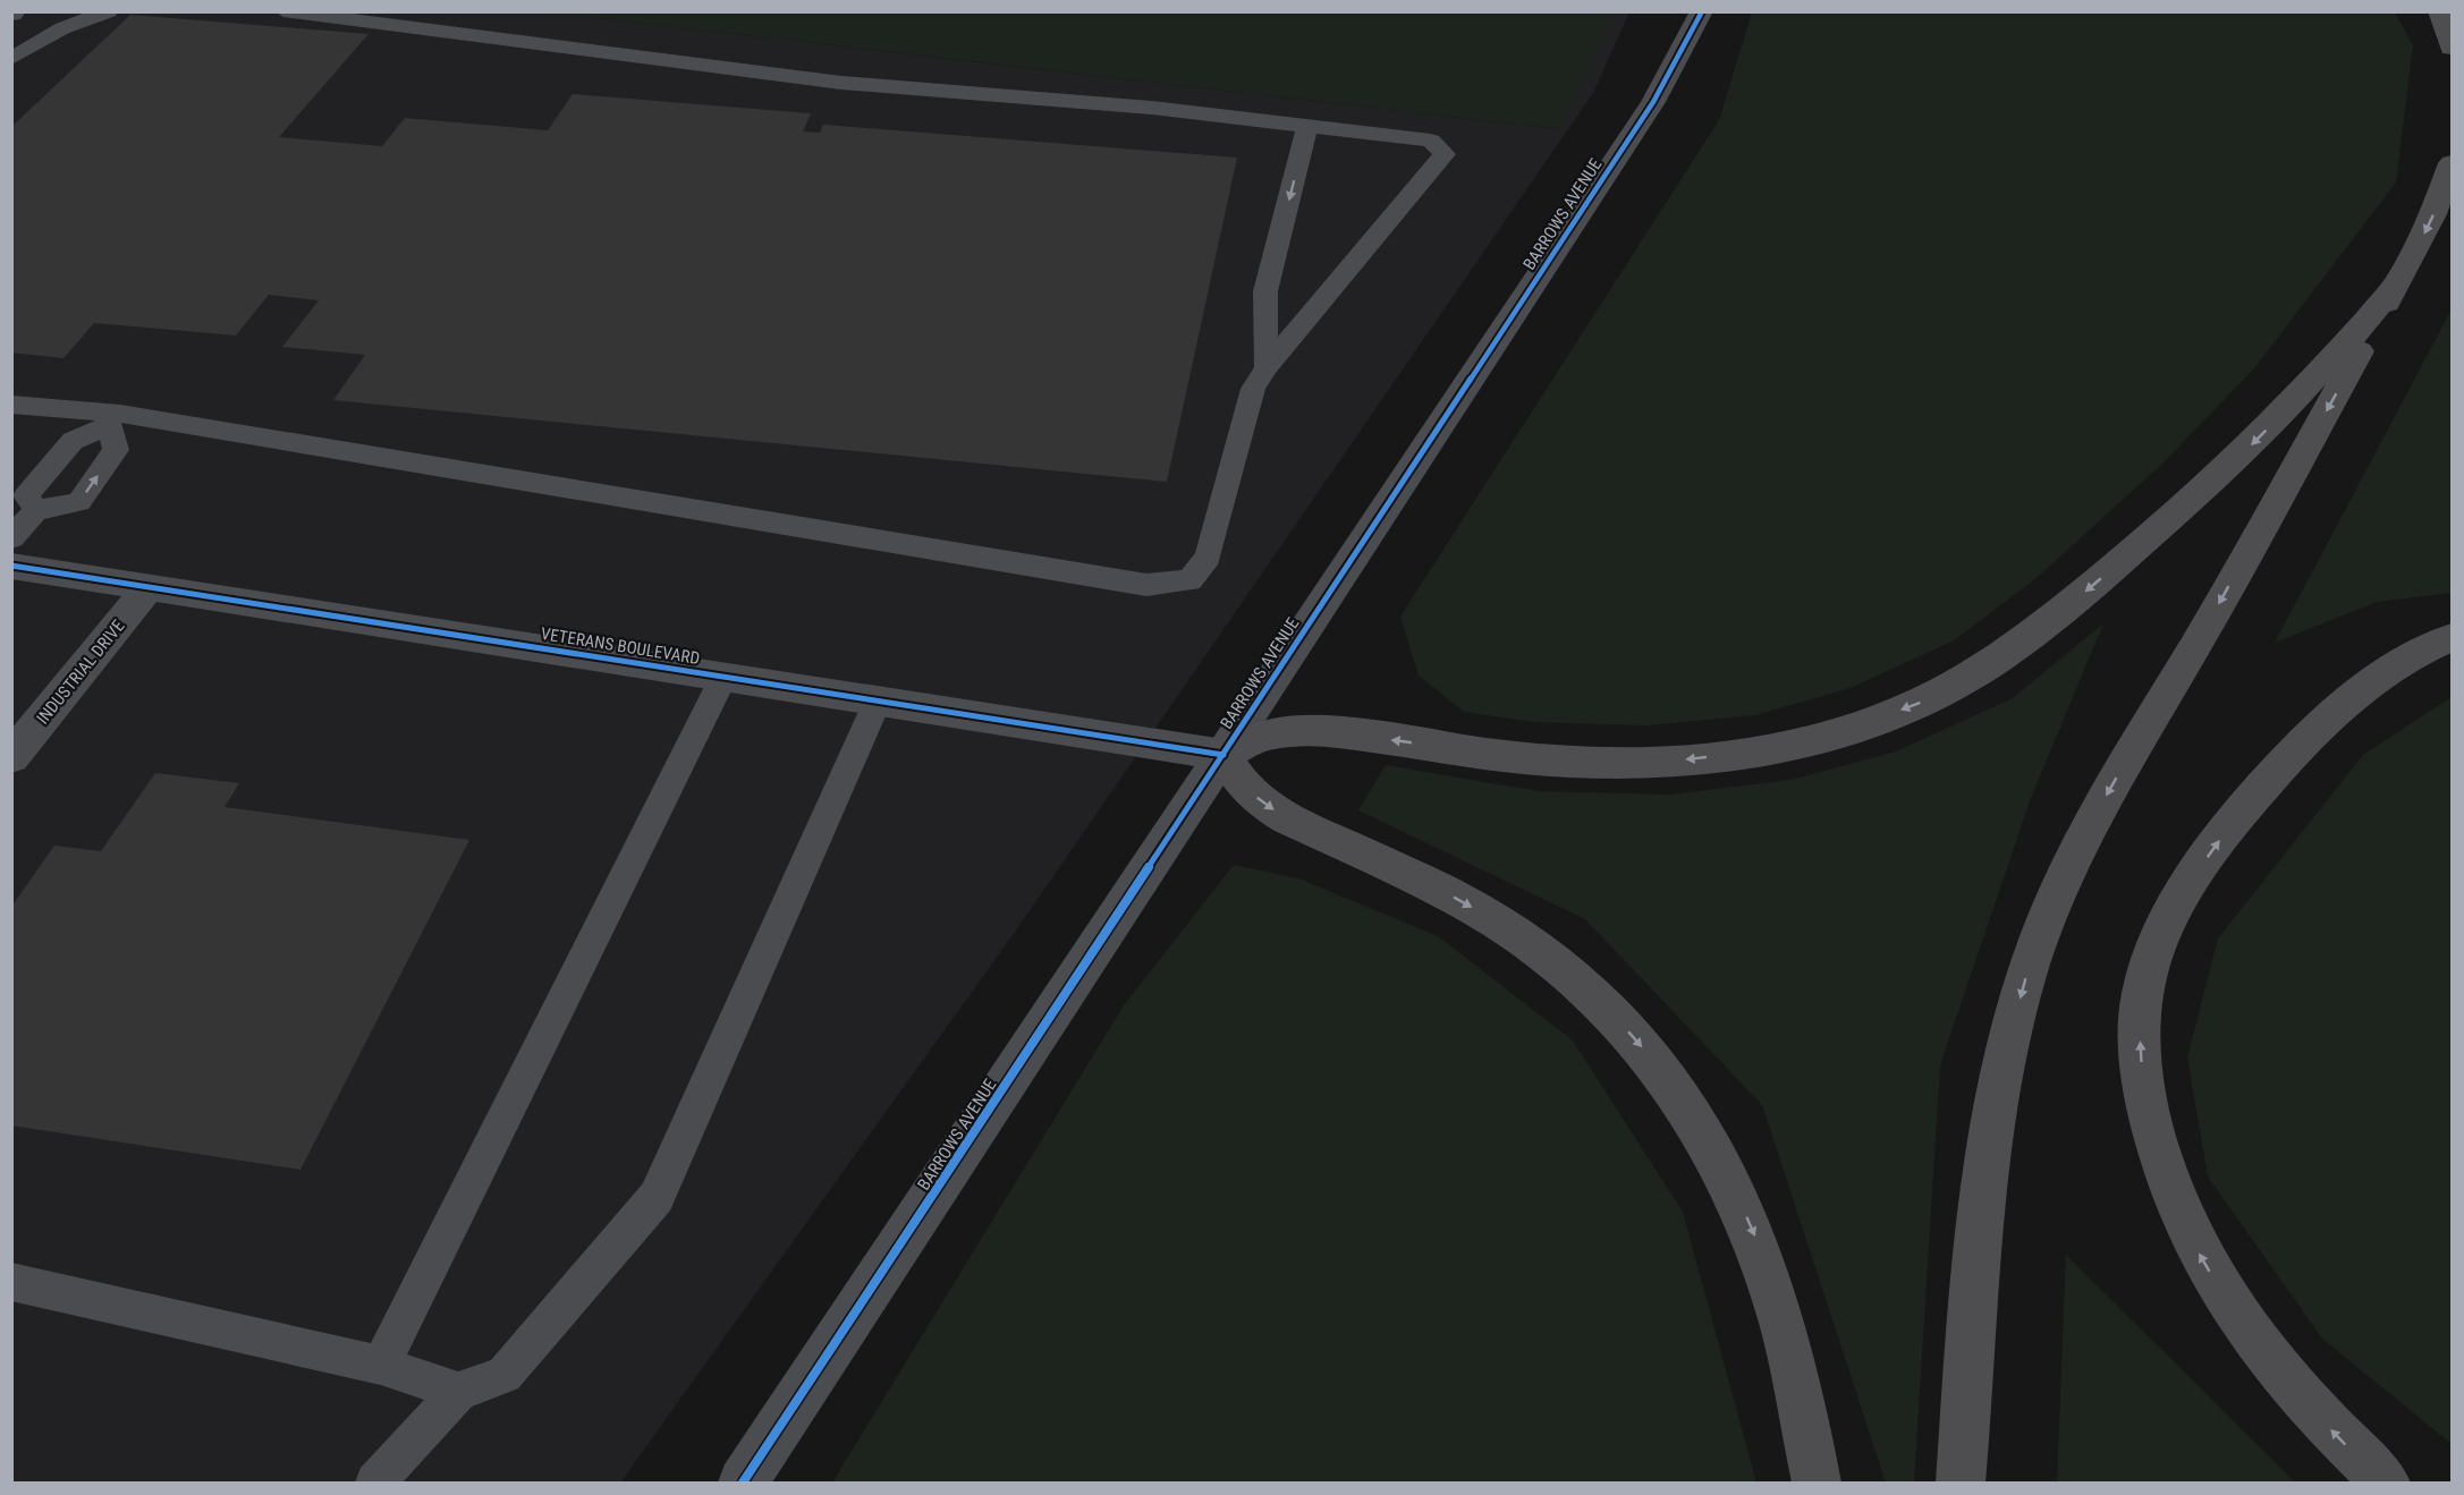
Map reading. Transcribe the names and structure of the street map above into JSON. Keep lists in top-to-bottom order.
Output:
{
  "streets": {
    "street": ["BARROWS AVENUE", "VETERANS BOULEVARD", "INDUSTRIAL DRIVE"]
  },
  "crossings": [
    ["BARROWS AVENUE", "VETERANS BOULEVARD"],
    ["VETERANS BOULEVARD", "INDUSTRIAL DRIVE"]
  ]
}
